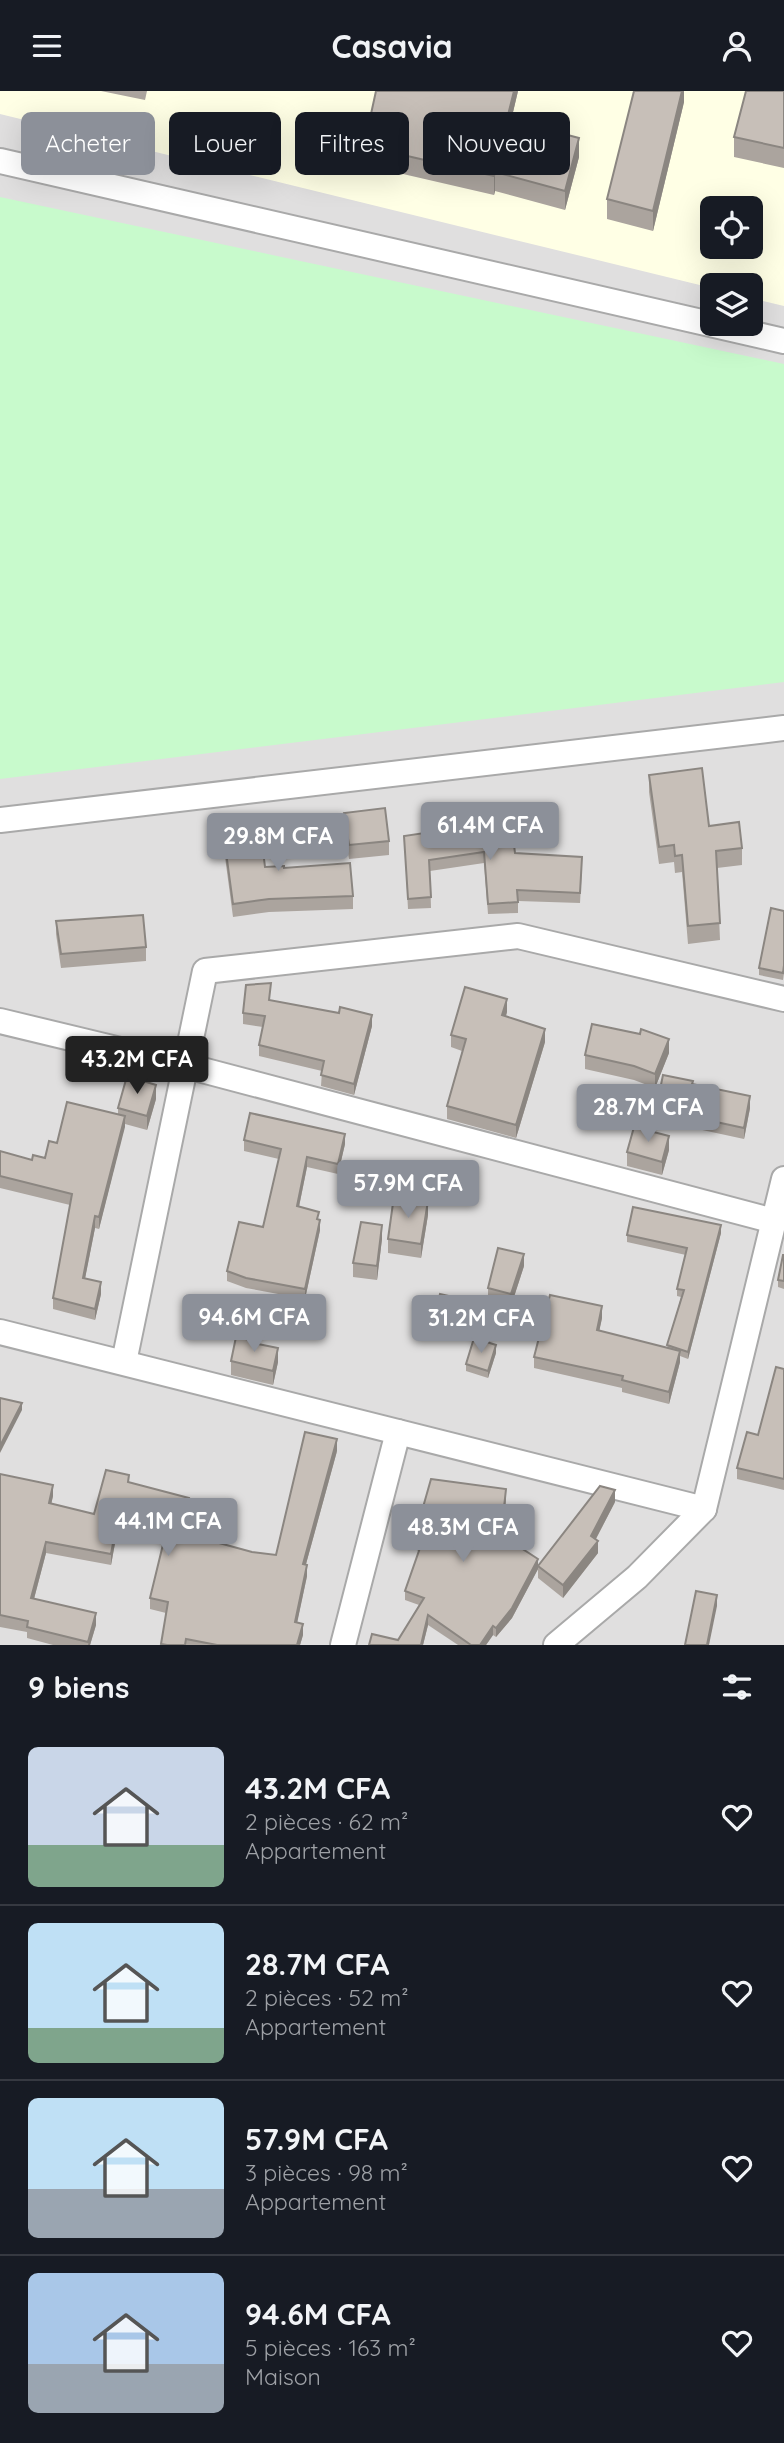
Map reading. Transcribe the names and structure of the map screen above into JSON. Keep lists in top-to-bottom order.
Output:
{
  "page": {
    "header": "Casavia",
    "chip": [
      "Acheter",
      "Louer",
      "Filtres",
      "Nouveau"
    ],
    "price": [
      "61.4M CFA",
      "29.8M CFA",
      "43.2M CFA",
      "28.7M CFA",
      "57.9M CFA",
      "94.6M CFA",
      "31.2M CFA",
      "44.1M CFA",
      "48.3M CFA"
    ],
    "heading": "9 biens",
    "list": [
      {
        "name": "43.2M CFA",
        "note": "2 pièces · 62 m² · Appartement"
      },
      {
        "name": "28.7M CFA",
        "note": "2 pièces · 52 m² · Appartement"
      },
      {
        "name": "57.9M CFA",
        "note": "3 pièces · 98 m² · Appartement"
      },
      {
        "name": "94.6M CFA",
        "note": "5 pièces · 163 m² · Maison"
      }
    ]
  }
}
